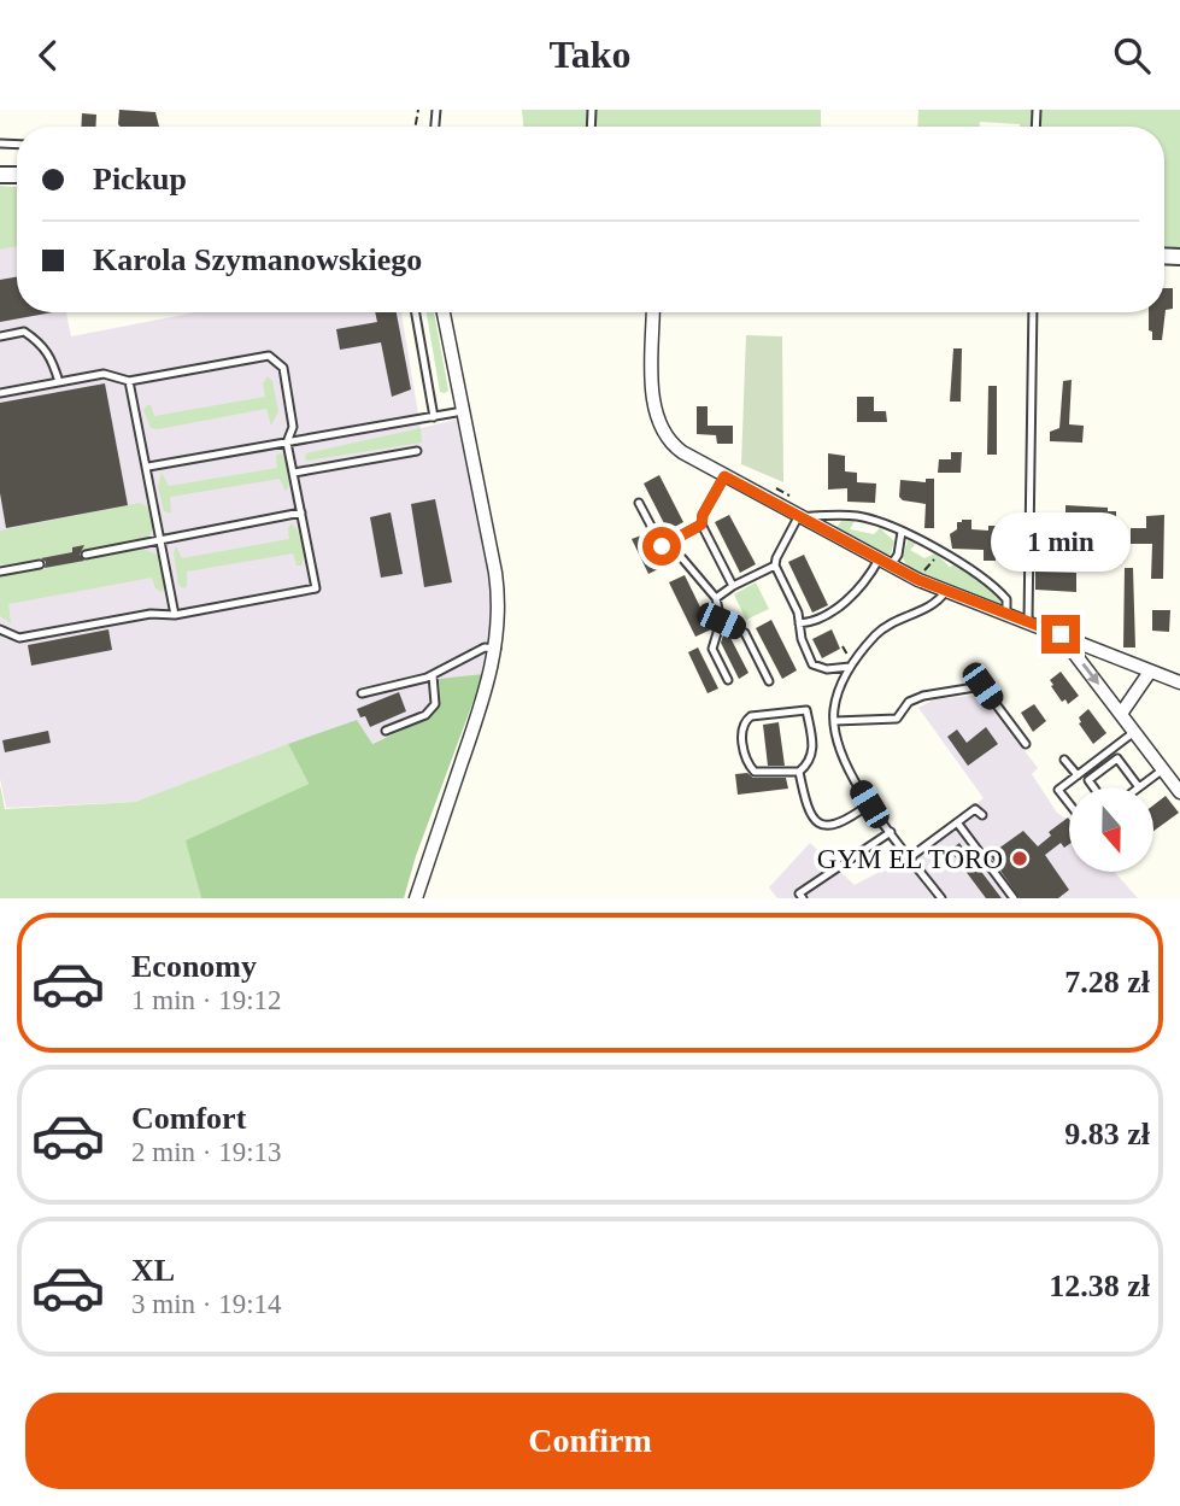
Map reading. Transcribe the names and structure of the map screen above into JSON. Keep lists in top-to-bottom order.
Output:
{
  "places": ["GYM EL TORO"],
  "north": "bottom",
  "page": {
    "header": "Tako",
    "banner": ["Pickup", "Karola Szymanowskiego"],
    "bubble": "1 min",
    "list": [
      {
        "name": "Economy",
        "note": "1 min · 19:12",
        "value": "7.28 zł"
      },
      {
        "name": "Comfort",
        "note": "2 min · 19:13",
        "value": "9.83 zł"
      },
      {
        "name": "XL",
        "note": "3 min · 19:14",
        "value": "12.38 zł"
      }
    ],
    "buttons": "Confirm"
  }
}
